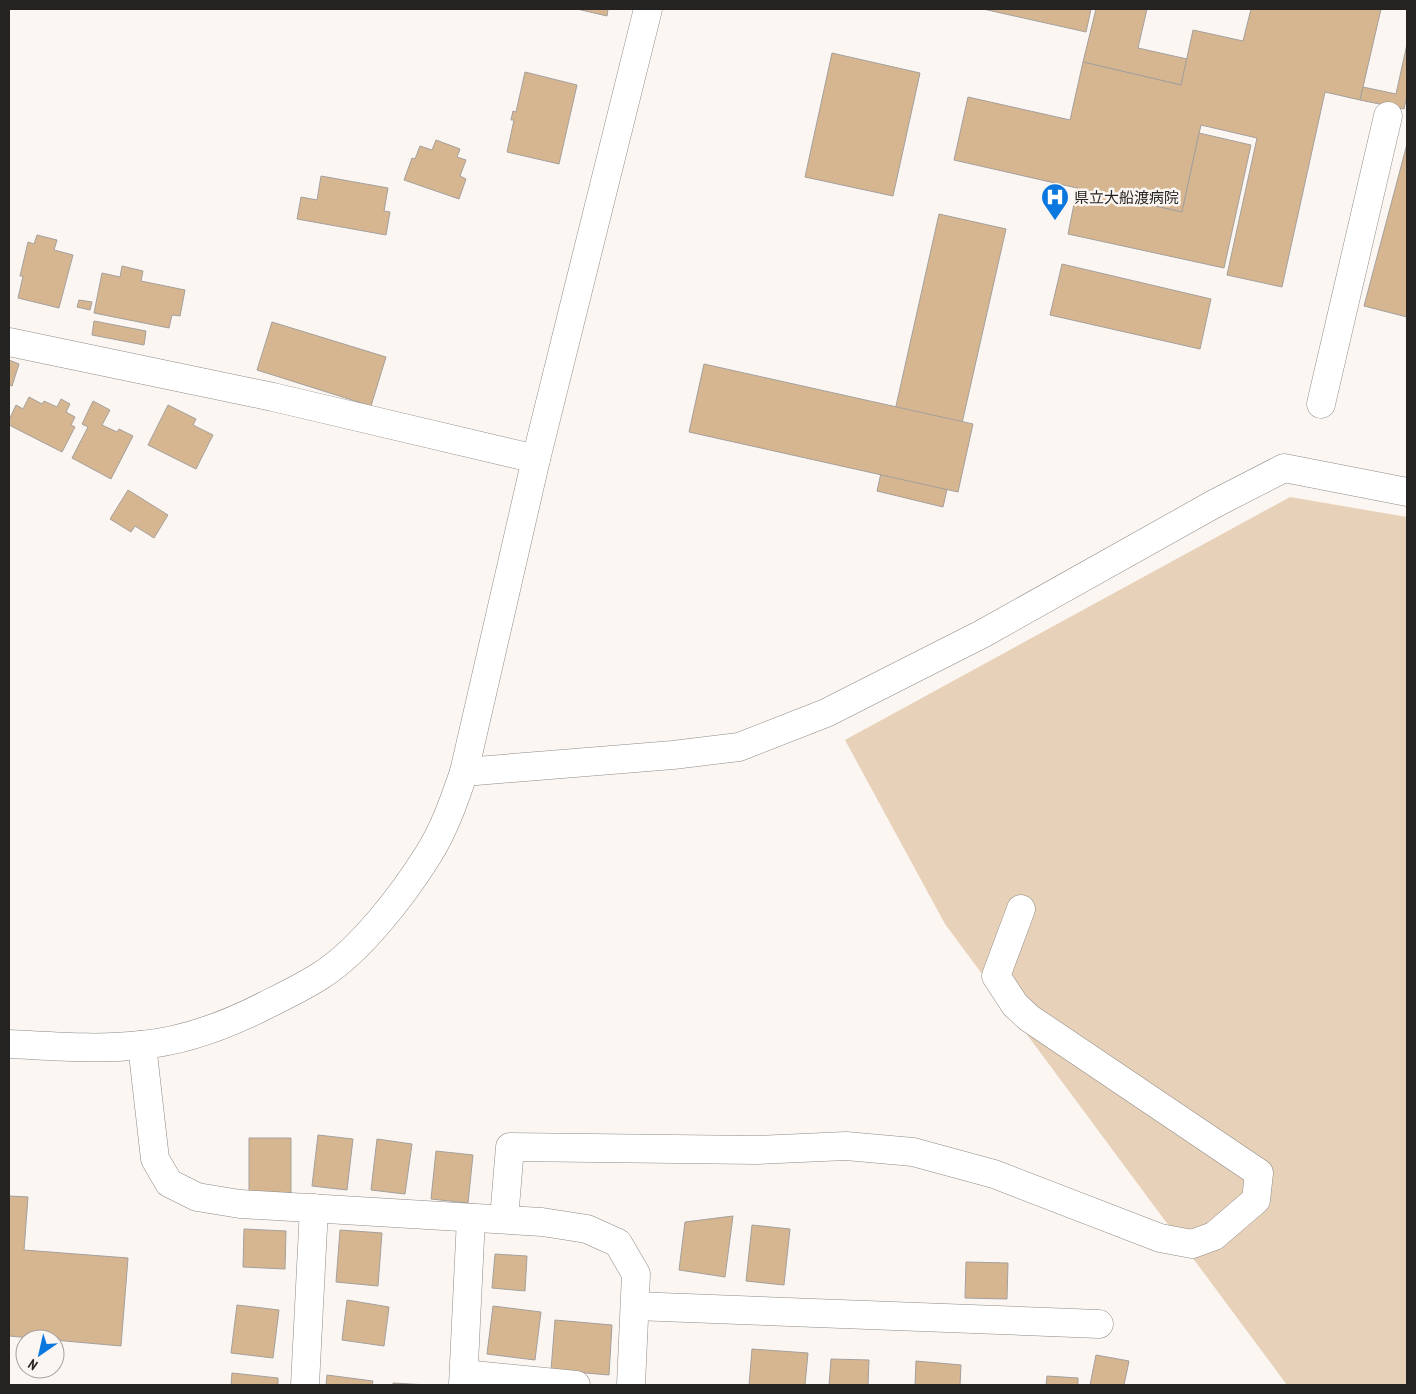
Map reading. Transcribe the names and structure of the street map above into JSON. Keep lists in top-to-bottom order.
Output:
{
  "places": {
    "hospital": ["県立大船渡病院"]
  },
  "north": "bottom left"
}
